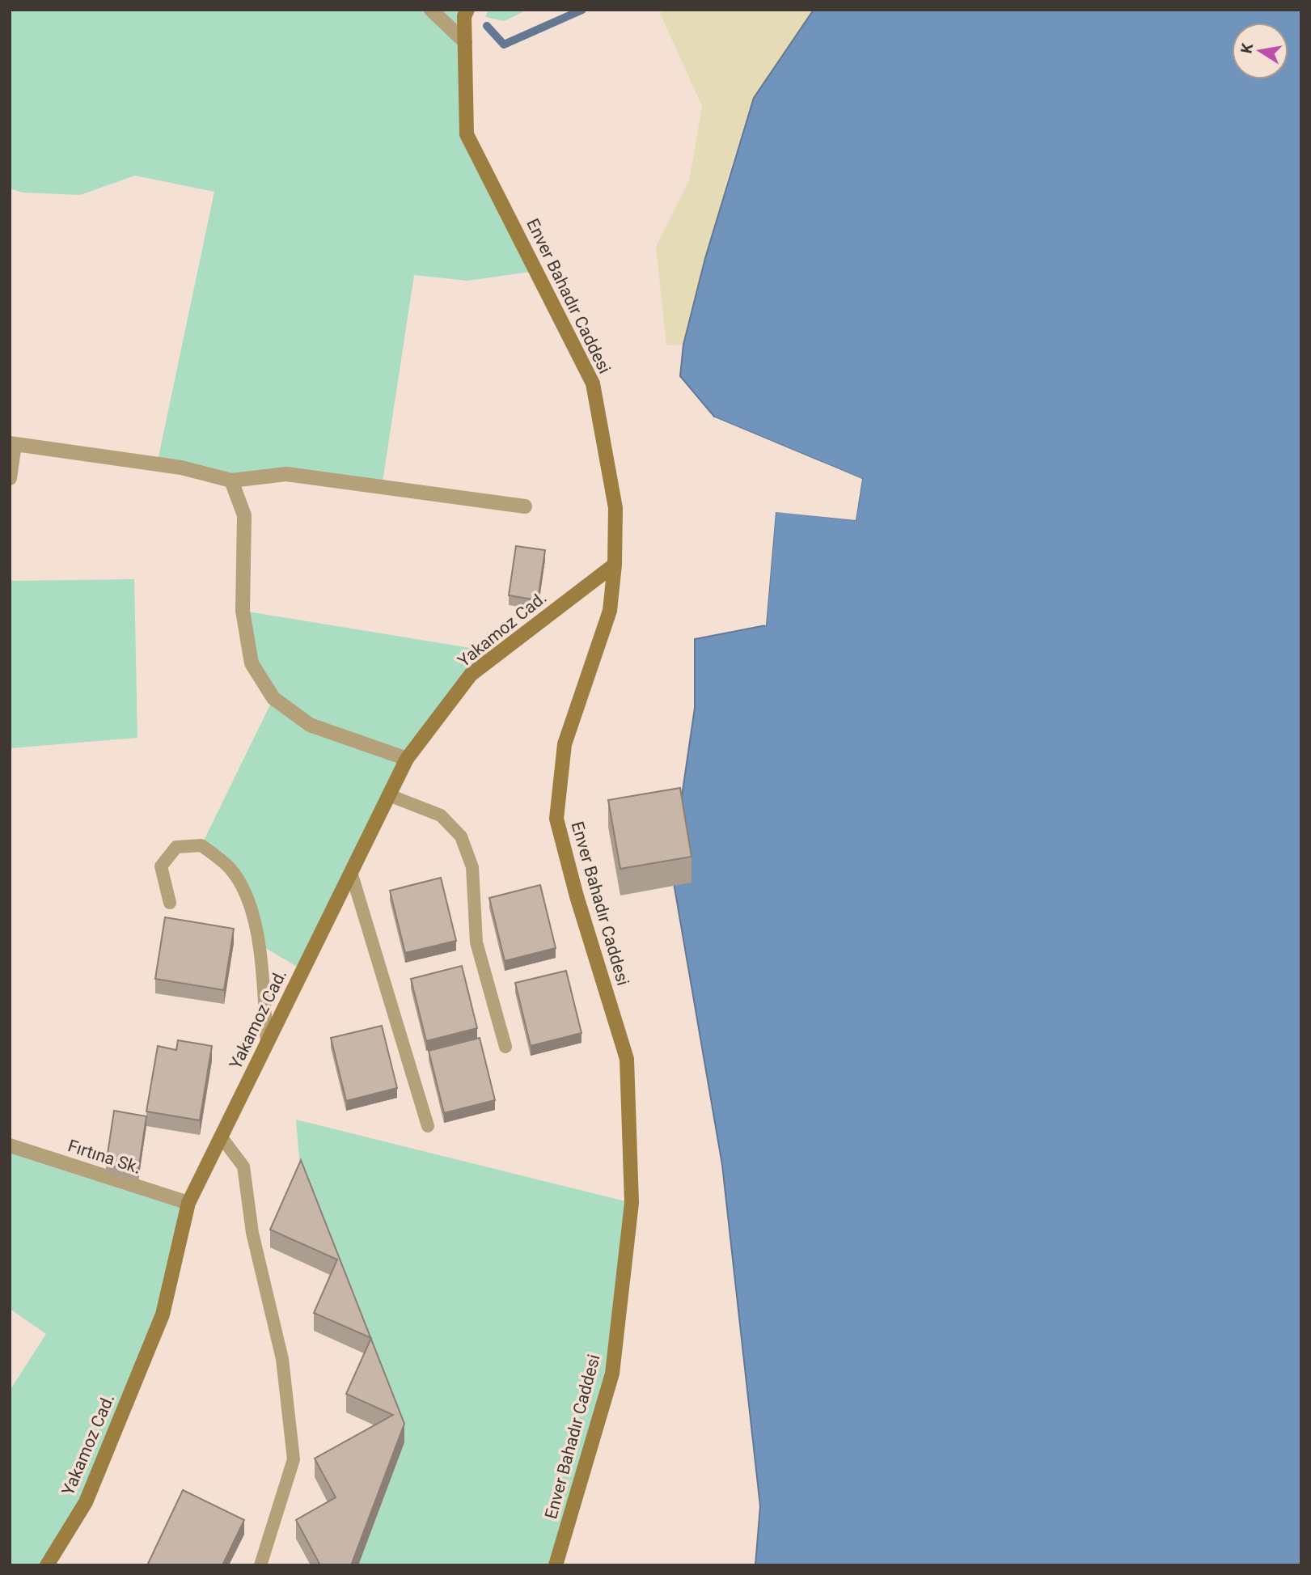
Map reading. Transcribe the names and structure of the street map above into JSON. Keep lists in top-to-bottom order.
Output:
{
  "streets": {
    "main road": ["Enver Bahadır Caddesi", "Yakamoz Cad."],
    "street": ["Fırtına Sk."]
  },
  "crossings": [
    ["Enver Bahadır Caddesi", "Yakamoz Cad."],
    ["Yakamoz Cad.", "Fırtına Sk."]
  ],
  "north": "left"
}
